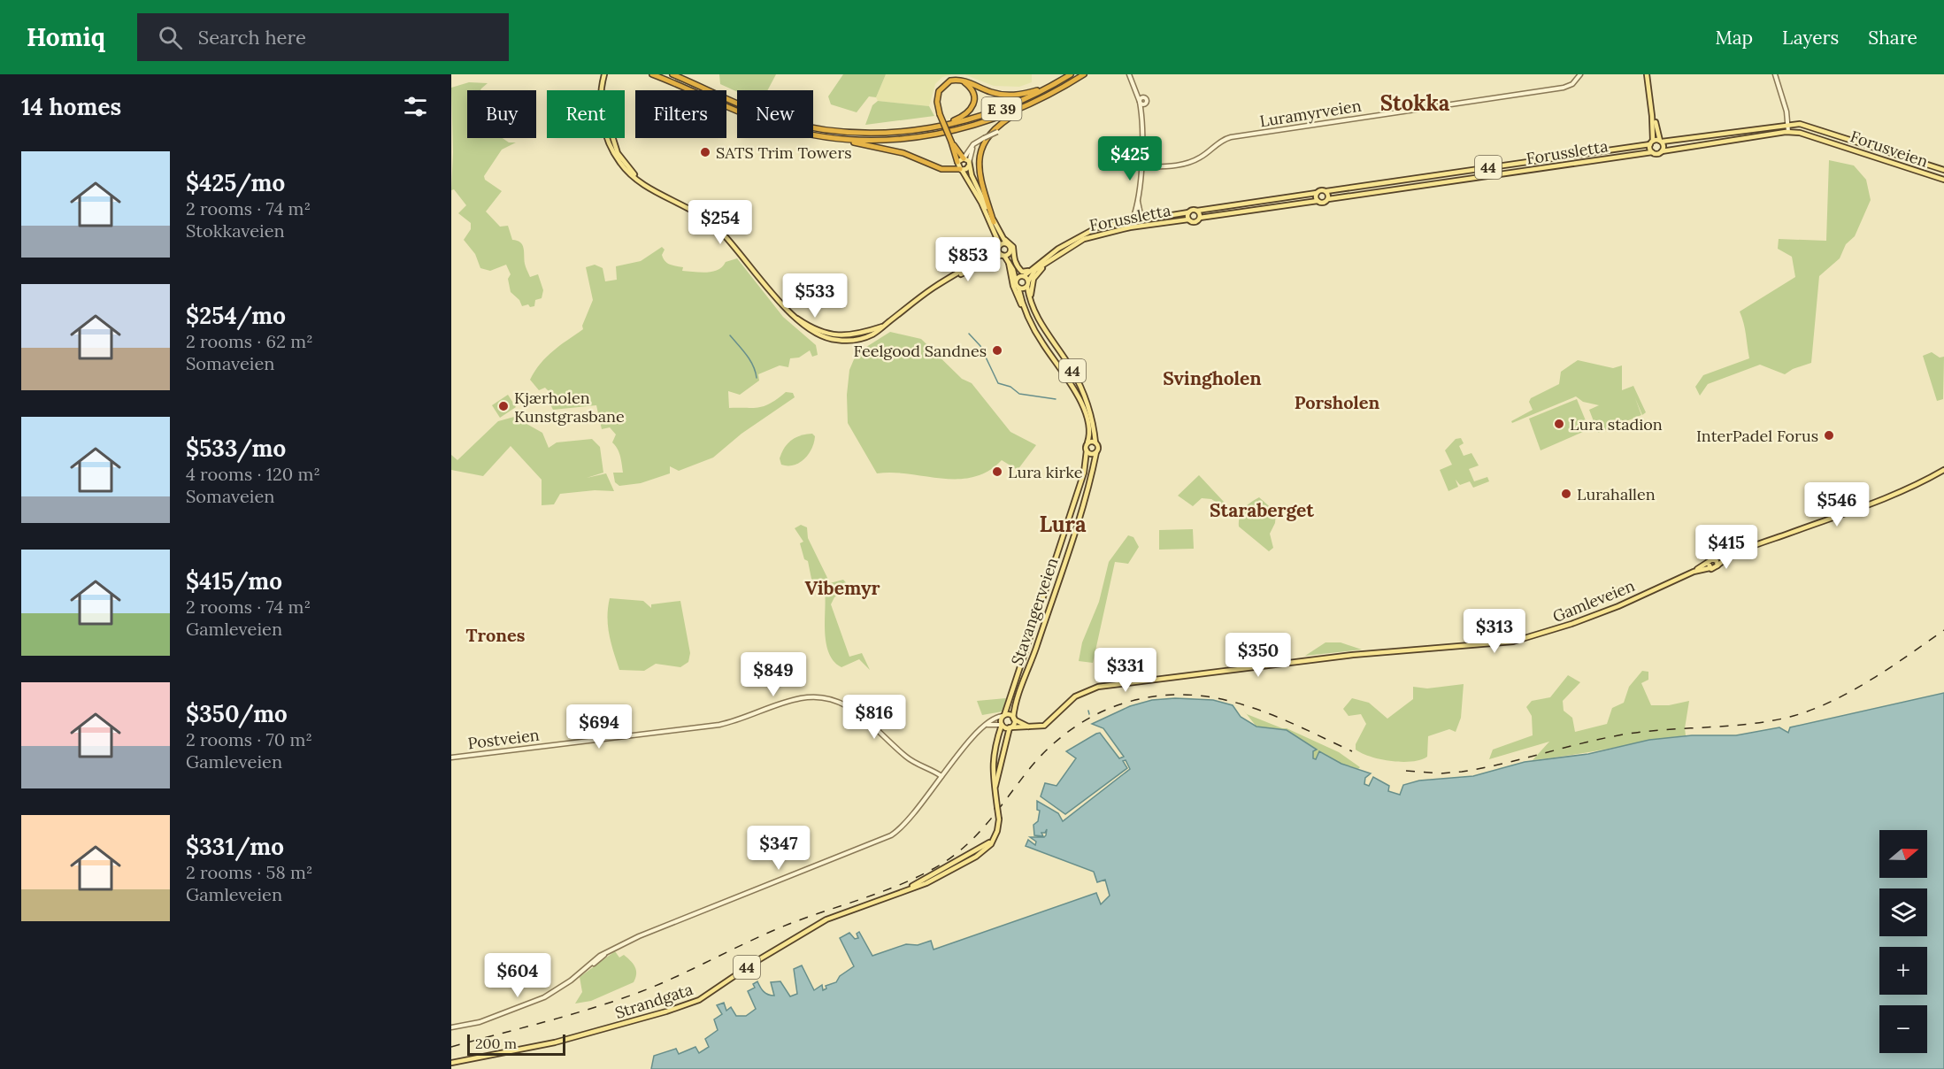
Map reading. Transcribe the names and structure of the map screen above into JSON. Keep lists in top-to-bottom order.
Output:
{
  "streets": {
    "highway": ["E 39"],
    "main road": [
      "Forusveien",
      "Forussletta",
      "44",
      "Gamleveien",
      "Stavangerveien",
      "Strandgata"
    ],
    "street": ["Luramyrveien", "Postveien"]
  },
  "crossings": [
    ["Forusveien", "44"],
    ["Forussletta", "44"],
    ["44", "Stavangerveien"],
    ["Gamleveien", "Stavangerveien"],
    ["Stavangerveien", "Strandgata"]
  ],
  "districts": [
    "Stokka",
    "Svingholen",
    "Porsholen",
    "Staraberget",
    "Lura",
    "Vibemyr",
    "Trones"
  ],
  "places": [
    "SATS Trim Towers",
    "Feelgood Sandnes",
    "Kjærholen Kunstgrasbane",
    "Lura stadion",
    "InterPadel Forus",
    "Lura kirke",
    "Lurahallen"
  ],
  "scale_bar": "200 m",
  "north": "right",
  "page": {
    "header": "Homiq",
    "search": "Search here",
    "nav": ["Map", "Layers", "Share"],
    "heading": "14 homes",
    "chip": [
      "Buy",
      "Rent",
      "Filters",
      "New"
    ],
    "price": [
      "$425",
      "$254",
      "$853",
      "$533",
      "$546",
      "$415",
      "$313",
      "$350",
      "$331",
      "$849",
      "$816",
      "$694",
      "$347",
      "$604"
    ],
    "list": [
      {
        "name": "$425/mo",
        "note": "2 rooms · 74 m² · Stokkaveien"
      },
      {
        "name": "$254/mo",
        "note": "2 rooms · 62 m² · Somaveien"
      },
      {
        "name": "$533/mo",
        "note": "4 rooms · 120 m² · Somaveien"
      },
      {
        "name": "$415/mo",
        "note": "2 rooms · 74 m² · Gamleveien"
      },
      {
        "name": "$350/mo",
        "note": "2 rooms · 70 m² · Gamleveien"
      },
      {
        "name": "$331/mo",
        "note": "2 rooms · 58 m² · Gamleveien"
      }
    ],
    "map_buttons": ["+", "−"],
    "scale": "200 m"
  }
}
